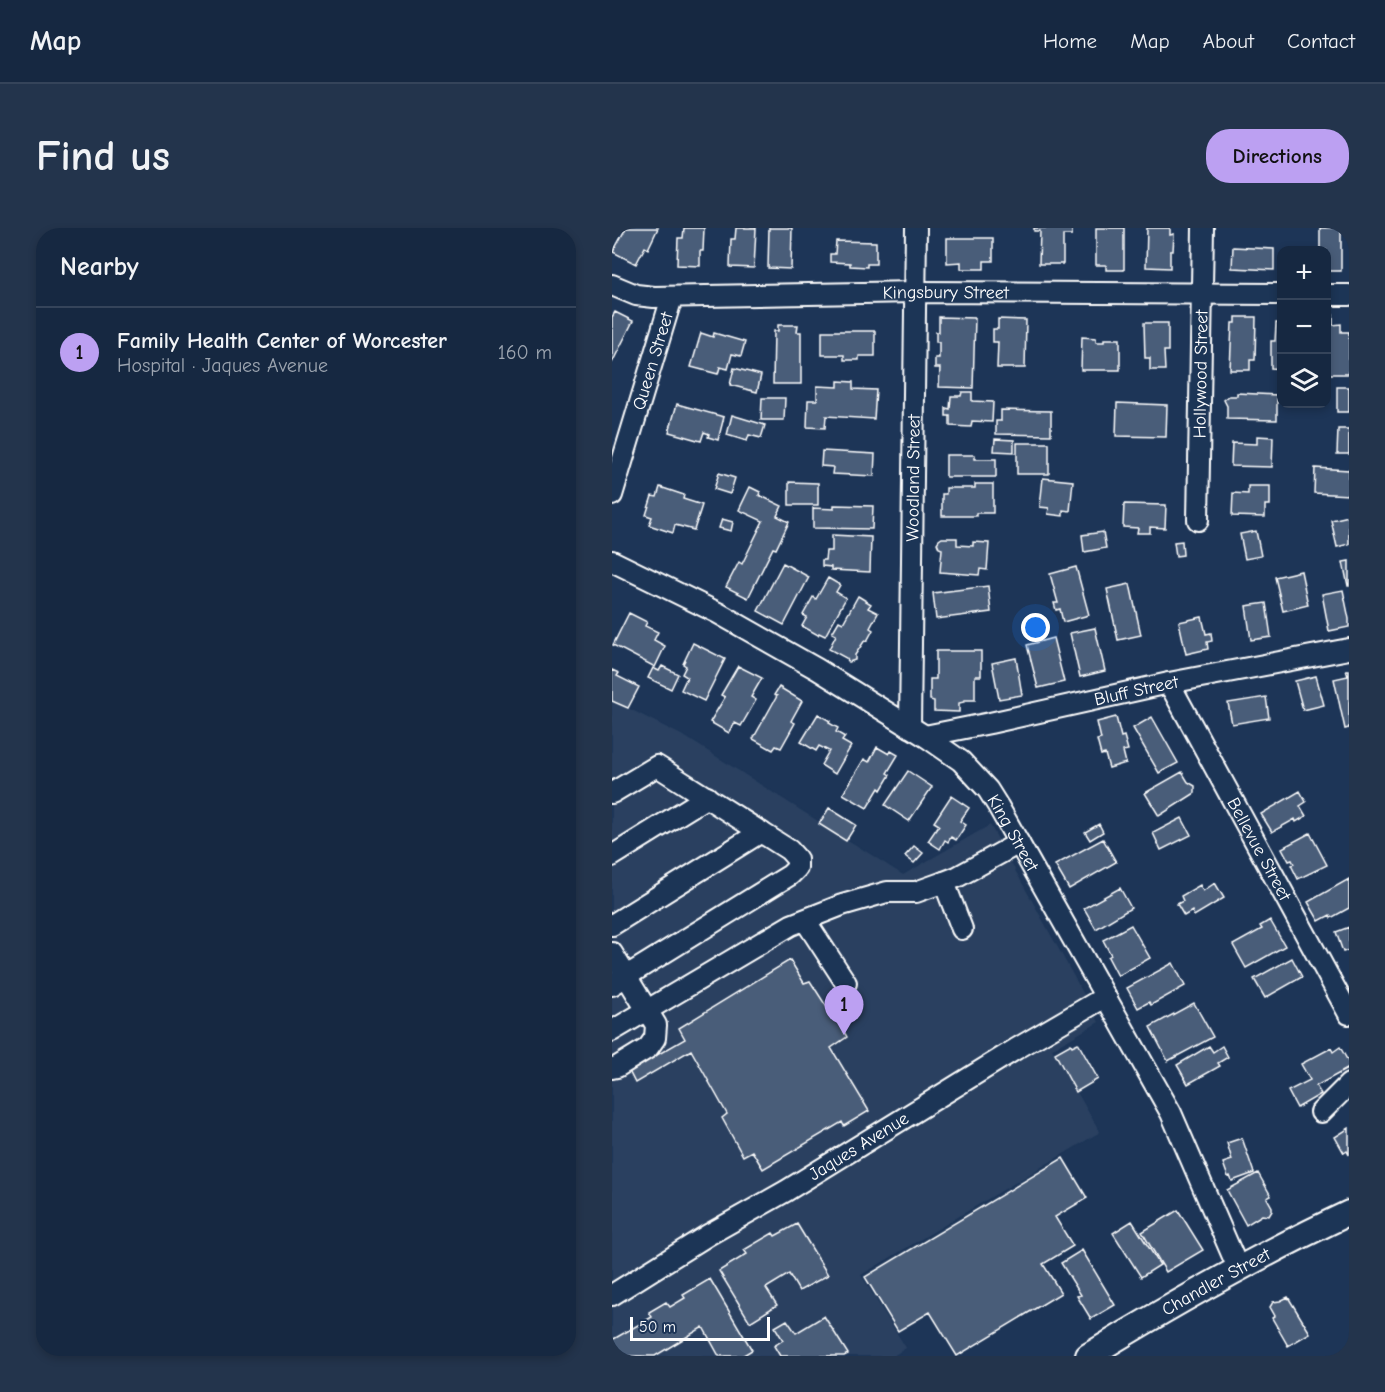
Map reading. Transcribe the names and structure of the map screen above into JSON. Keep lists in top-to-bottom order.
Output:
{
  "streets": {
    "main road": ["Chandler Street"],
    "street": [
      "Kingsbury Street",
      "Queen Street",
      "Hollywood Street",
      "Woodland Street",
      "Bluff Street",
      "King Street",
      "Bellevue Street",
      "Jaques Avenue"
    ]
  },
  "crossings": [
    ["Kingsbury Street", "Queen Street"],
    ["Kingsbury Street", "Hollywood Street"],
    ["Kingsbury Street", "Woodland Street"],
    ["Woodland Street", "Bluff Street"],
    ["Woodland Street", "King Street"],
    ["Bluff Street", "King Street"],
    ["Bluff Street", "Bellevue Street"],
    ["King Street", "Jaques Avenue"],
    ["King Street", "Chandler Street"]
  ],
  "scale_bar": "50 m",
  "page": {
    "header": "Map",
    "nav": [
      "Home",
      "Map",
      "About",
      "Contact"
    ],
    "buttons": "Directions",
    "title": "Find us",
    "heading": "Nearby",
    "map_buttons": ["+", "−"],
    "list": [
      {
        "mark": "1",
        "name": "Family Health Center of Worcester",
        "note": "Hospital · Jaques Avenue",
        "value": "160 m"
      }
    ],
    "pins": "1",
    "scale": "50 m"
  }
}
